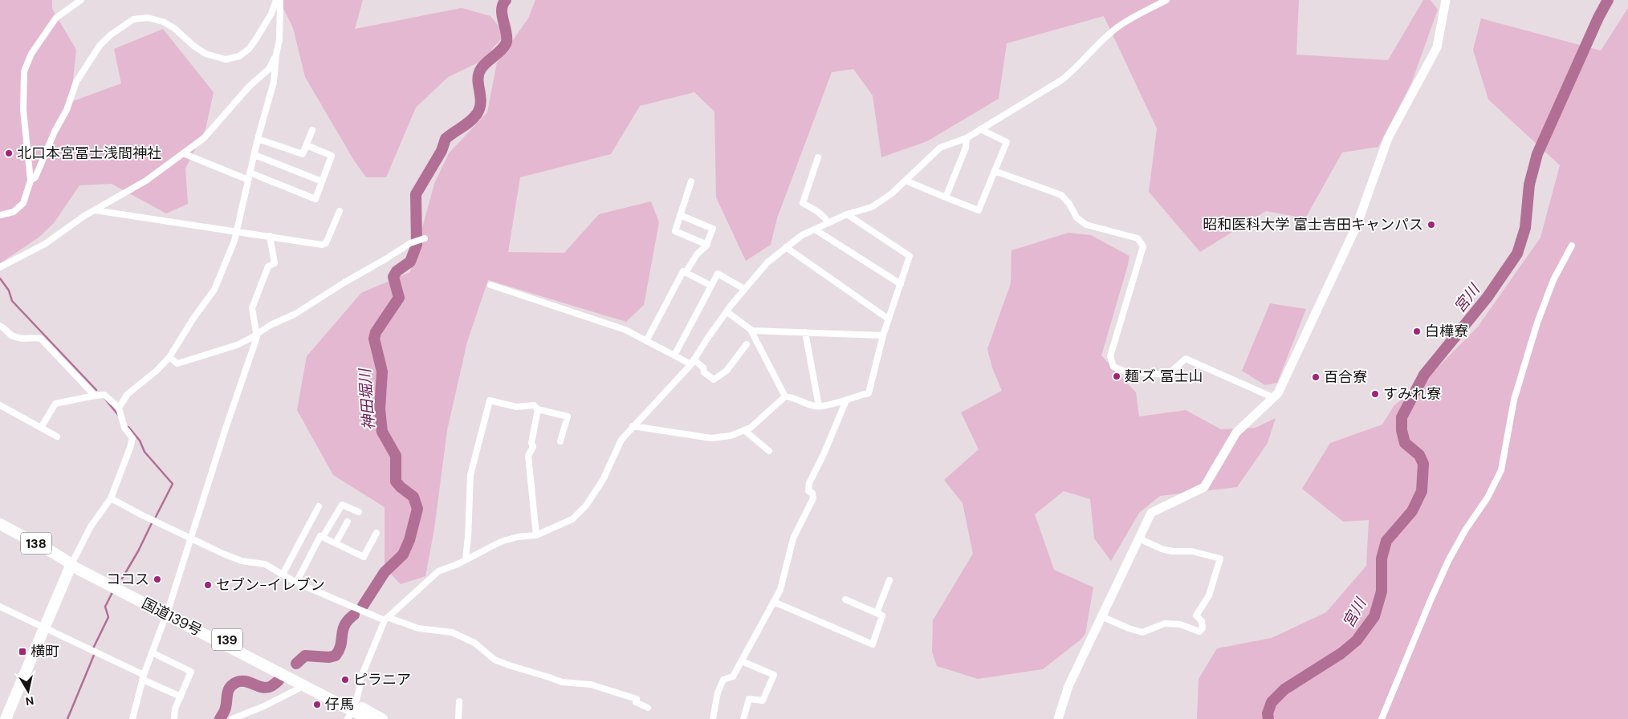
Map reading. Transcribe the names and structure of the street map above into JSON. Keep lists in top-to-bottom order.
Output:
{
  "streets": {
    "highway": ["138", "国道139号", "139"]
  },
  "crossings": [
    ["138", "国道139号"]
  ],
  "water": ["宮川", "神田堀川"],
  "places": {
    "other": [
      "北口本宮冨士浅間神社",
      "昭和医科大学 富士吉田キャンパス",
      "白樺寮",
      "麺'ズ 冨士山",
      "百合寮",
      "すみれ寮",
      "ココス",
      "セブン-イレブン",
      "ピラニア",
      "仔馬"
    ],
    "transit": ["横町"]
  },
  "north": "bottom"
}
